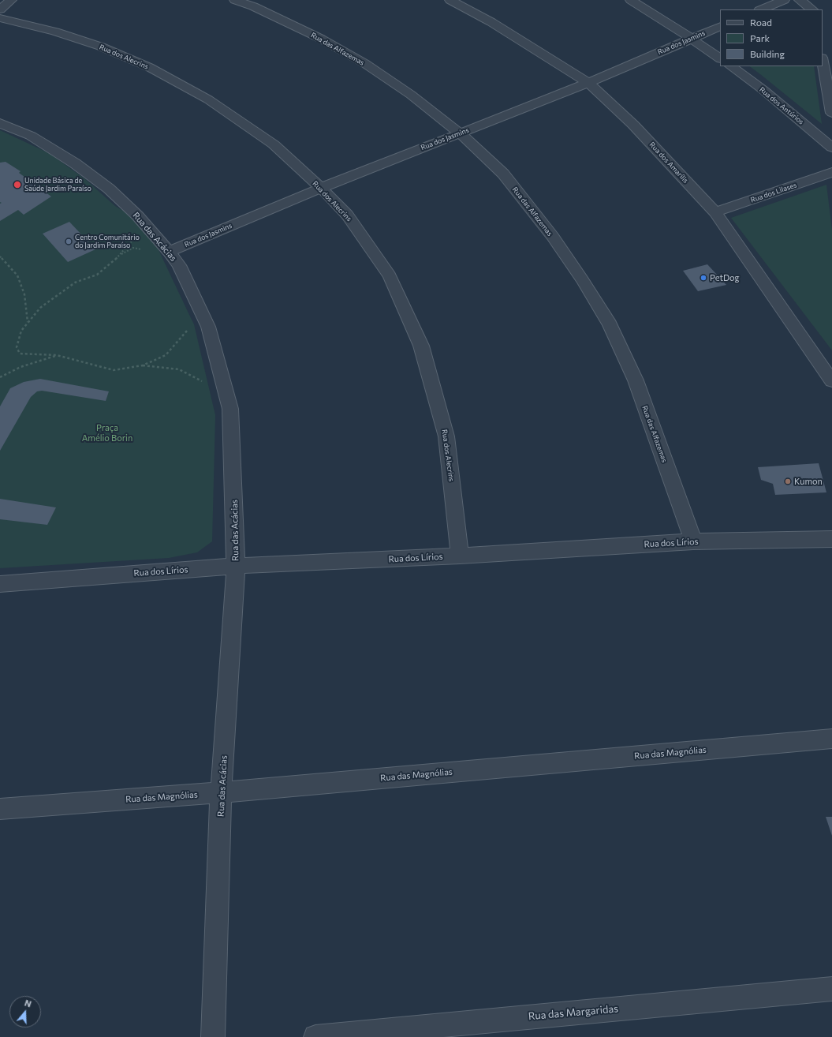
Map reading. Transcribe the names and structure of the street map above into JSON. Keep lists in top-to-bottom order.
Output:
{
  "streets": {
    "street": [
      "Rua dos Jasmins",
      "Rua das Alfazemas",
      "Rua dos Alecrins",
      "Rua dos Antúrios",
      "Rua dos Amarílis",
      "Rua dos Lilases",
      "Rua das Acácias",
      "Rua dos Lírios",
      "Rua das Magnólias",
      "Rua das Margaridas"
    ]
  },
  "crossings": [
    ["Rua dos Jasmins", "Rua das Alfazemas"],
    ["Rua dos Jasmins", "Rua dos Alecrins"],
    ["Rua dos Jasmins", "Rua dos Amarílis"],
    ["Rua dos Jasmins", "Rua das Acácias"],
    ["Rua das Alfazemas", "Rua dos Lírios"],
    ["Rua dos Alecrins", "Rua dos Lírios"],
    ["Rua dos Amarílis", "Rua dos Lilases"],
    ["Rua das Acácias", "Rua dos Lírios"],
    ["Rua das Acácias", "Rua das Magnólias"]
  ],
  "parks": ["Praça Amélio Borin"],
  "places": [
    "Unidade Básica de Saúde Jardim Paraíso",
    "Centro Comunitário do Jardim Paraíso",
    "PetDog",
    "Kumon"
  ],
  "legend": ["Road", "Park", "Building"],
  "north": "top"
}
